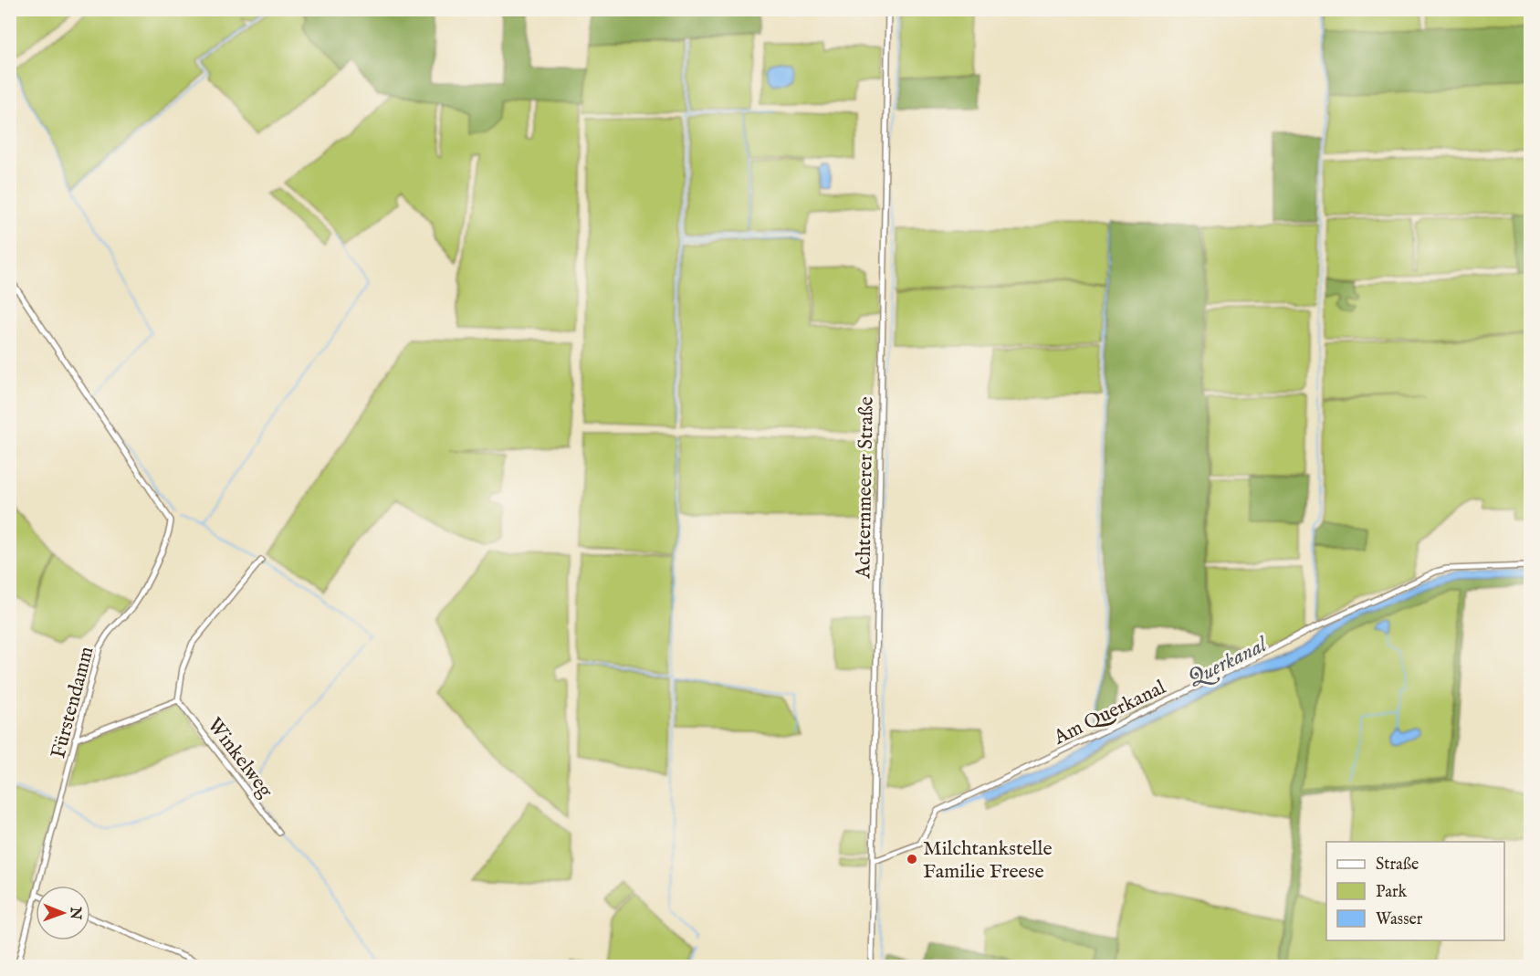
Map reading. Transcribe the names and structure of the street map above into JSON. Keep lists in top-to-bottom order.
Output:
{
  "streets": {
    "street": [
      "Achternmeerer Straße",
      "Fürstendamm",
      "Am Querkanal",
      "Winkelweg"
    ]
  },
  "crossings": [
    ["Achternmeerer Straße", "Am Querkanal"]
  ],
  "water": ["Querkanal"],
  "places": ["Milchtankstelle Familie Freese"],
  "legend": ["Straße", "Park", "Wasser"],
  "north": "right"
}
